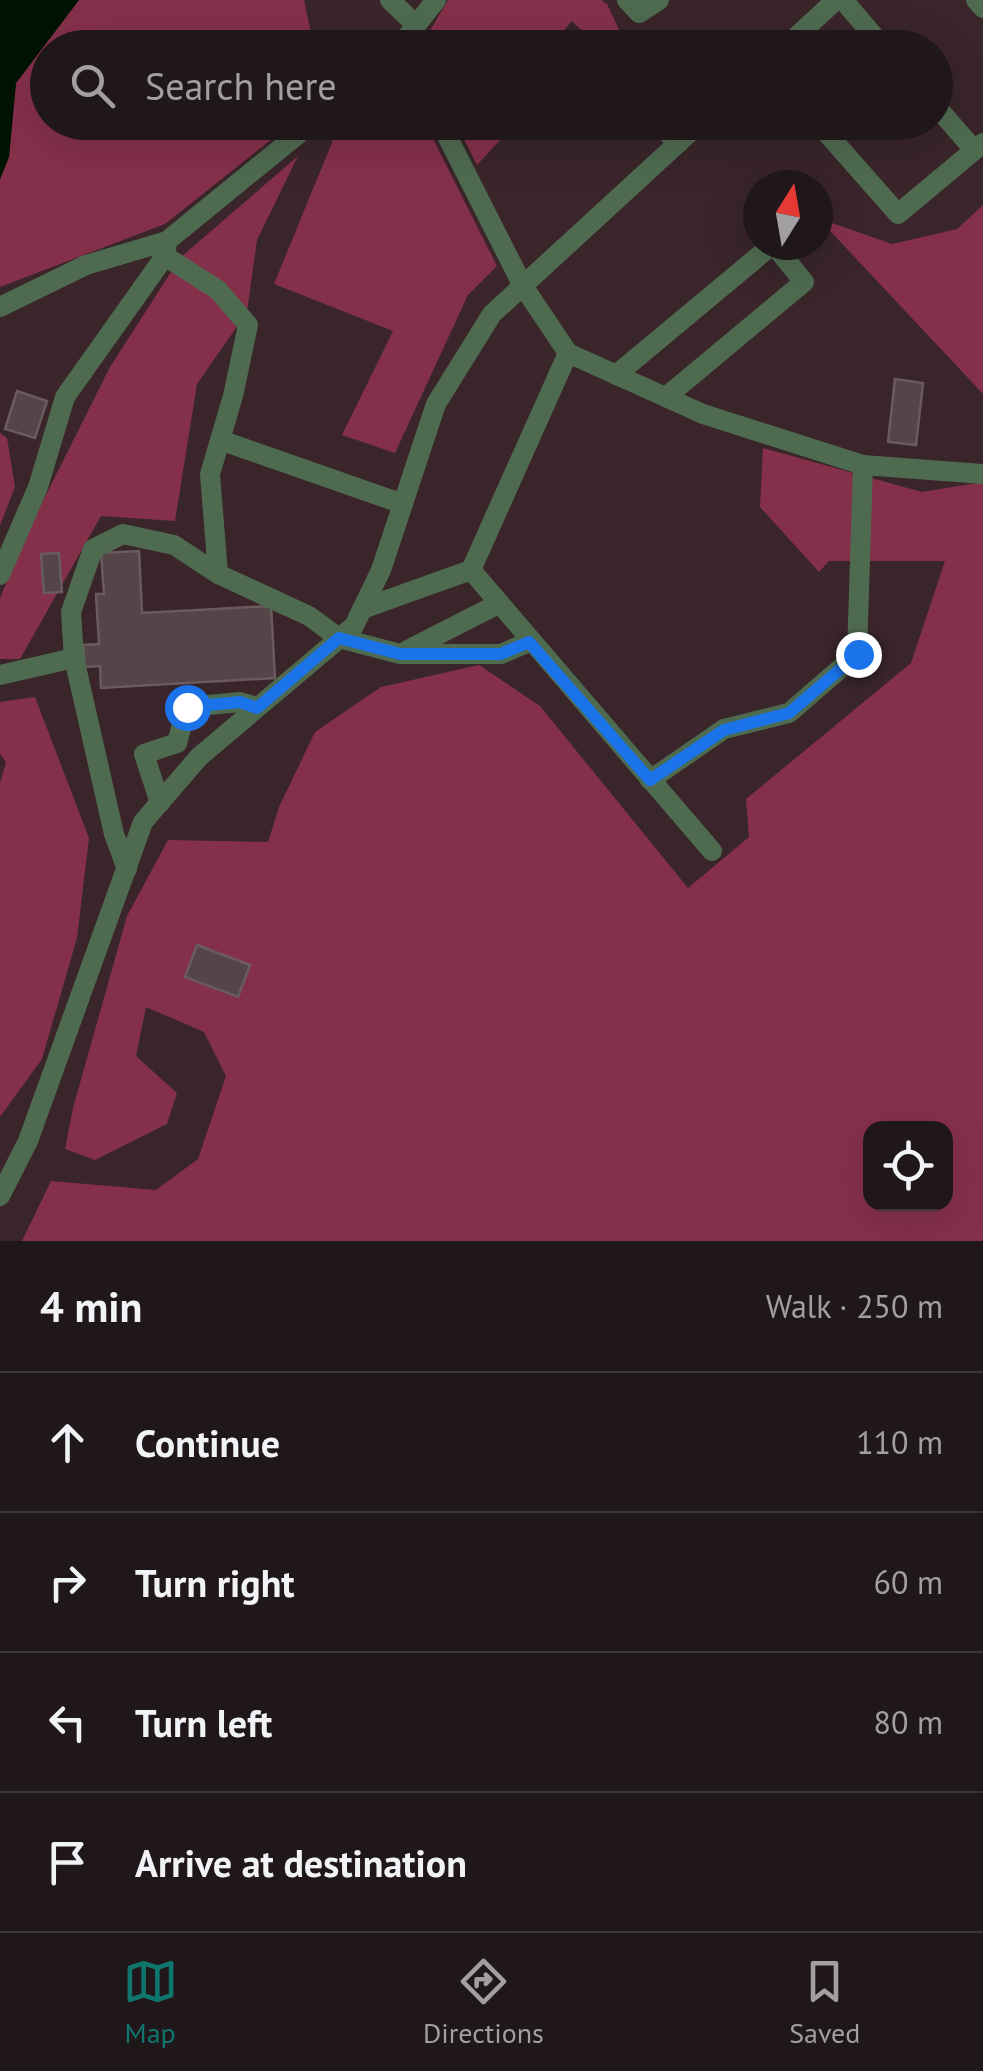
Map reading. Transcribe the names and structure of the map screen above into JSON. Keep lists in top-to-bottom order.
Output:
{
  "north": "top",
  "page": {
    "search": "Search here",
    "heading": ["4 min", "Walk · 250 m"],
    "list": [
      ["Continue", "110 m"],
      ["Turn right", "60 m"],
      ["Turn left", "80 m"],
      "Arrive at destination"
    ],
    "nav": ["Map", "Directions", "Saved"]
  }
}
